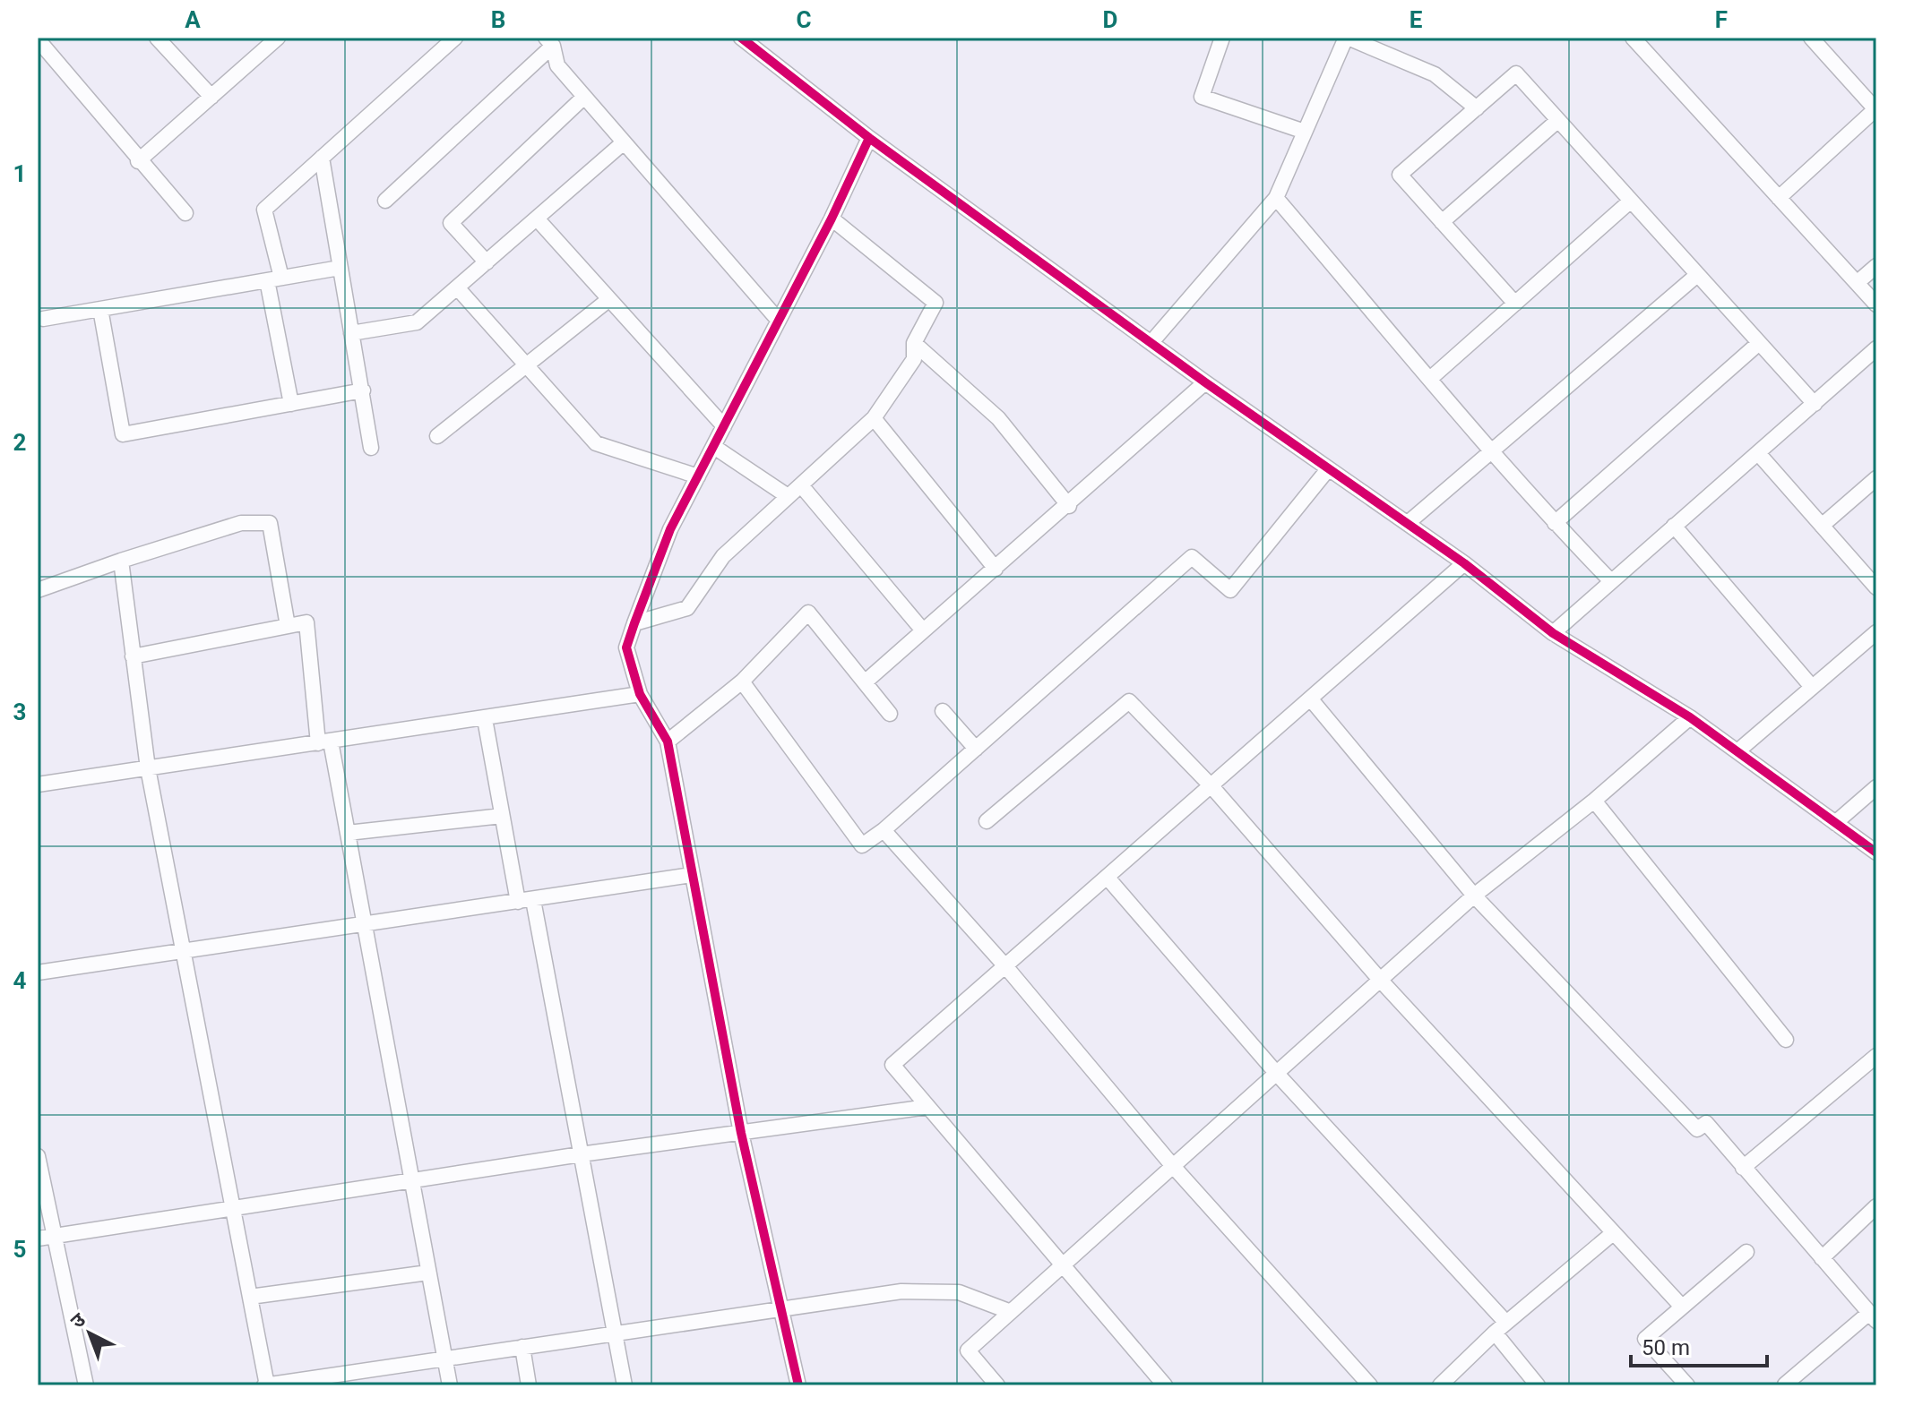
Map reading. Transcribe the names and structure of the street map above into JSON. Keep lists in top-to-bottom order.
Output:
{
  "scale_bar": "50 m",
  "north": "top left",
  "grid": {
    "columns": [
      "A",
      "B",
      "C",
      "D",
      "E",
      "F"
    ],
    "rows": [
      "1",
      "2",
      "3",
      "4",
      "5"
    ]
  }
}
